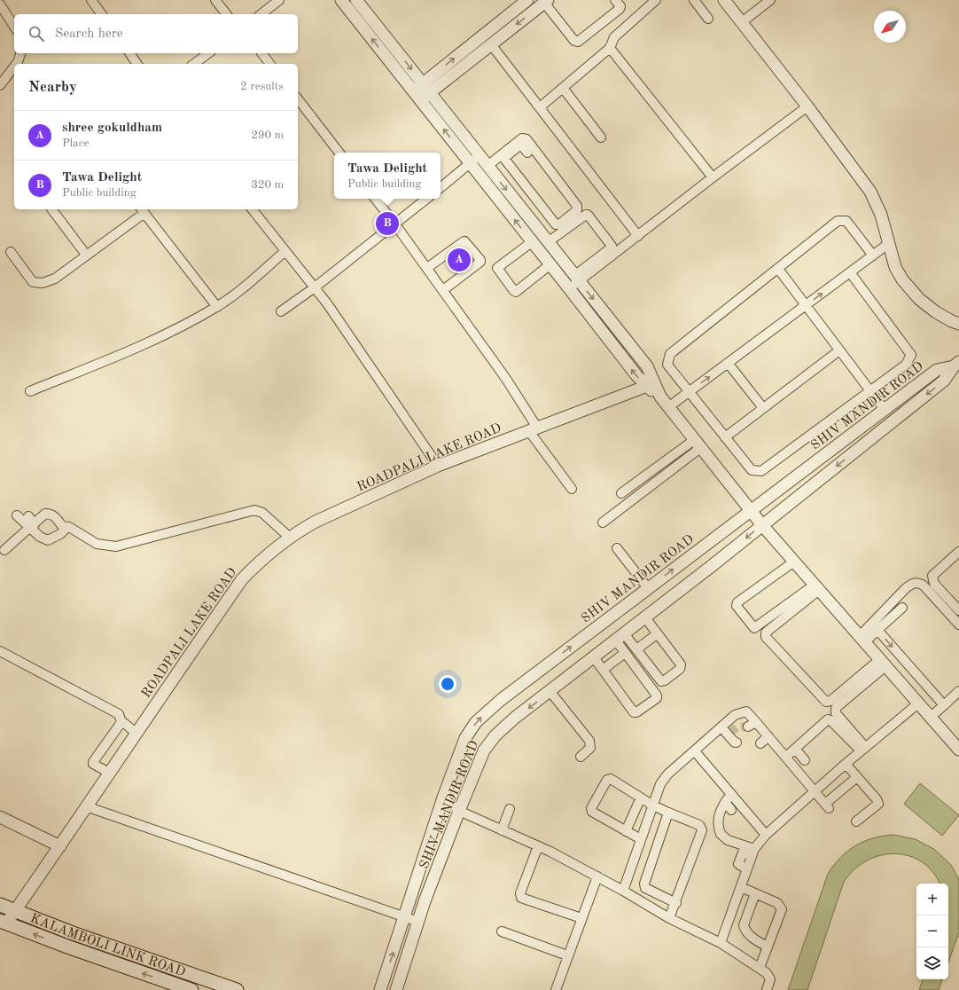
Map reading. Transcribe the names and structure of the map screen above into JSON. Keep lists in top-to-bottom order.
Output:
{
  "streets": {
    "main road": ["KALAMBOLI LINK ROAD"],
    "street": ["SHIV MANDIR ROAD", "ROADPALI LAKE ROAD"]
  },
  "crossings": [
    ["ROADPALI LAKE ROAD", "KALAMBOLI LINK ROAD"]
  ],
  "north": "bottom left",
  "page": {
    "search": "Search here",
    "heading": ["Nearby", "2 results"],
    "list": [
      {
        "mark": "A",
        "name": "shree gokuldham",
        "note": "Place",
        "value": "290 m"
      },
      {
        "mark": "B",
        "name": "Tawa Delight",
        "note": "Public building",
        "value": "320 m"
      }
    ],
    "popup": ["Tawa Delight", "Public building"],
    "pins": ["B", "A"],
    "map_buttons": ["+", "−"]
  }
}
